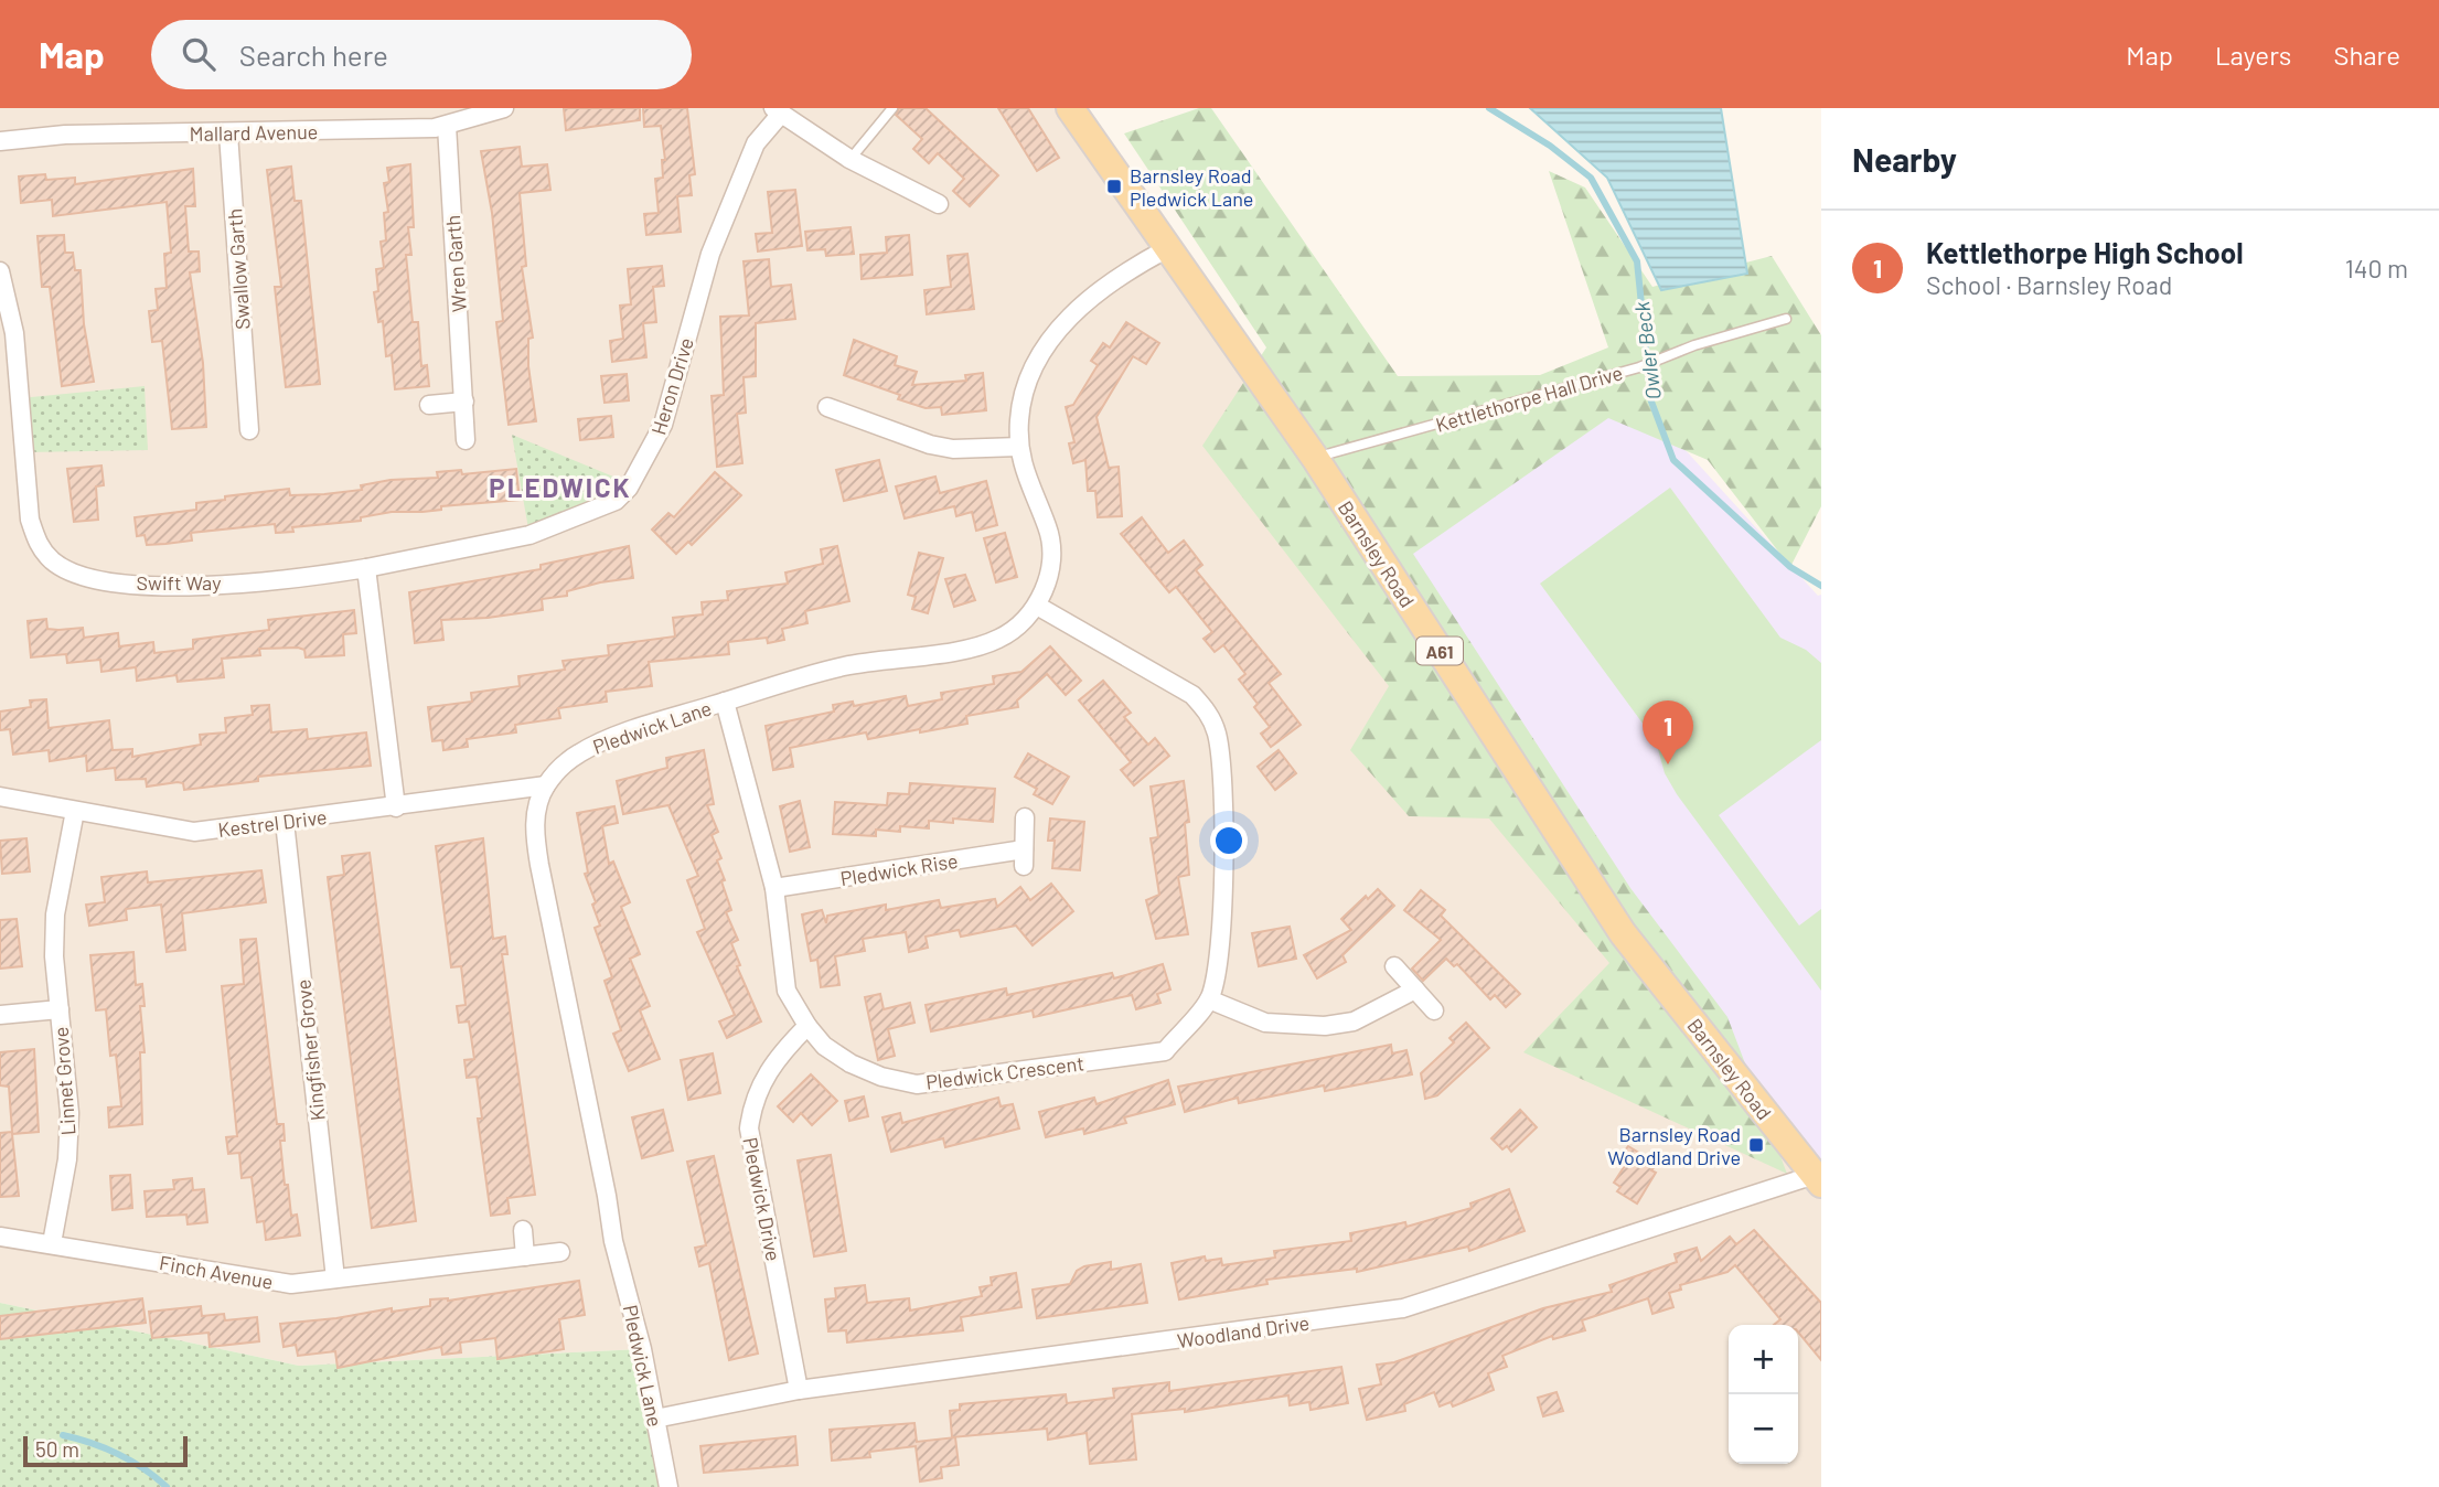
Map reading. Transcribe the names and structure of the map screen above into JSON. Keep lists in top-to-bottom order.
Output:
{
  "streets": {
    "main road": ["Barnsley Road", "A61"],
    "street": [
      "Mallard Avenue",
      "Wren Garth",
      "Swallow Garth",
      "Heron Drive",
      "Swift Way",
      "Pledwick Lane",
      "Kestrel Drive",
      "Pledwick Rise",
      "Kingfisher Grove",
      "Pledwick Crescent",
      "Linnet Grove",
      "Pledwick Drive",
      "Finch Avenue",
      "Woodland Drive"
    ],
    "lane": ["Kettlethorpe Hall Drive"]
  },
  "crossings": [
    ["Mallard Avenue", "Wren Garth"],
    ["Mallard Avenue", "Swallow Garth"],
    ["Heron Drive", "Swift Way"],
    ["Kettlethorpe Hall Drive", "Barnsley Road"],
    ["Barnsley Road", "Pledwick Lane"],
    ["Barnsley Road", "Woodland Drive"],
    ["Pledwick Lane", "Kestrel Drive"],
    ["Pledwick Lane", "Pledwick Crescent"],
    ["Pledwick Lane", "Woodland Drive"],
    ["Kestrel Drive", "Kingfisher Grove"],
    ["Kestrel Drive", "Linnet Grove"],
    ["Pledwick Rise", "Pledwick Crescent"],
    ["Kingfisher Grove", "Finch Avenue"],
    ["Pledwick Crescent", "Pledwick Drive"],
    ["Linnet Grove", "Finch Avenue"],
    ["Pledwick Drive", "Woodland Drive"]
  ],
  "districts": ["PLEDWICK"],
  "water": ["Owler Beck"],
  "places": {
    "transit": ["Barnsley Road Pledwick Lane", "Barnsley Road Woodland Drive"]
  },
  "scale_bar": "50 m",
  "page": {
    "header": "Map",
    "search": "Search here",
    "nav": ["Map", "Layers", "Share"],
    "heading": "Nearby",
    "list": [
      {
        "mark": "1",
        "name": "Kettlethorpe High School",
        "note": "School · Barnsley Road",
        "value": "140 m"
      }
    ],
    "pins": "1",
    "map_buttons": ["+", "−"],
    "scale": "50 m"
  }
}
